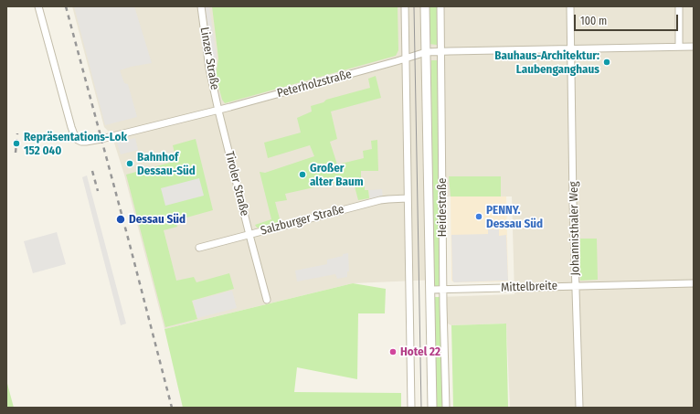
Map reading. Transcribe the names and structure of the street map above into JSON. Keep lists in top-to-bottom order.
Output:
{
  "streets": {
    "street": [
      "Linzer Straße",
      "Peterholzstraße",
      "Tiroler Straße",
      "Heidestraße",
      "Salzburger Straße",
      "Johannisthaler Weg",
      "Mittelbreite"
    ]
  },
  "crossings": [
    ["Linzer Straße", "Peterholzstraße"],
    ["Linzer Straße", "Tiroler Straße"],
    ["Peterholzstraße", "Tiroler Straße"],
    ["Peterholzstraße", "Heidestraße"],
    ["Peterholzstraße", "Johannisthaler Weg"],
    ["Tiroler Straße", "Salzburger Straße"],
    ["Heidestraße", "Mittelbreite"],
    ["Johannisthaler Weg", "Mittelbreite"]
  ],
  "places": [
    "Bauhaus-Architektur: Laubenganghaus",
    "Repräsentations-Lok 152 040",
    "Bahnhof Dessau-Süd",
    "Großer alter Baum",
    "PENNY. Dessau Süd",
    "Dessau Süd",
    "Hotel 22"
  ],
  "scale_bar": "100 m"
}
